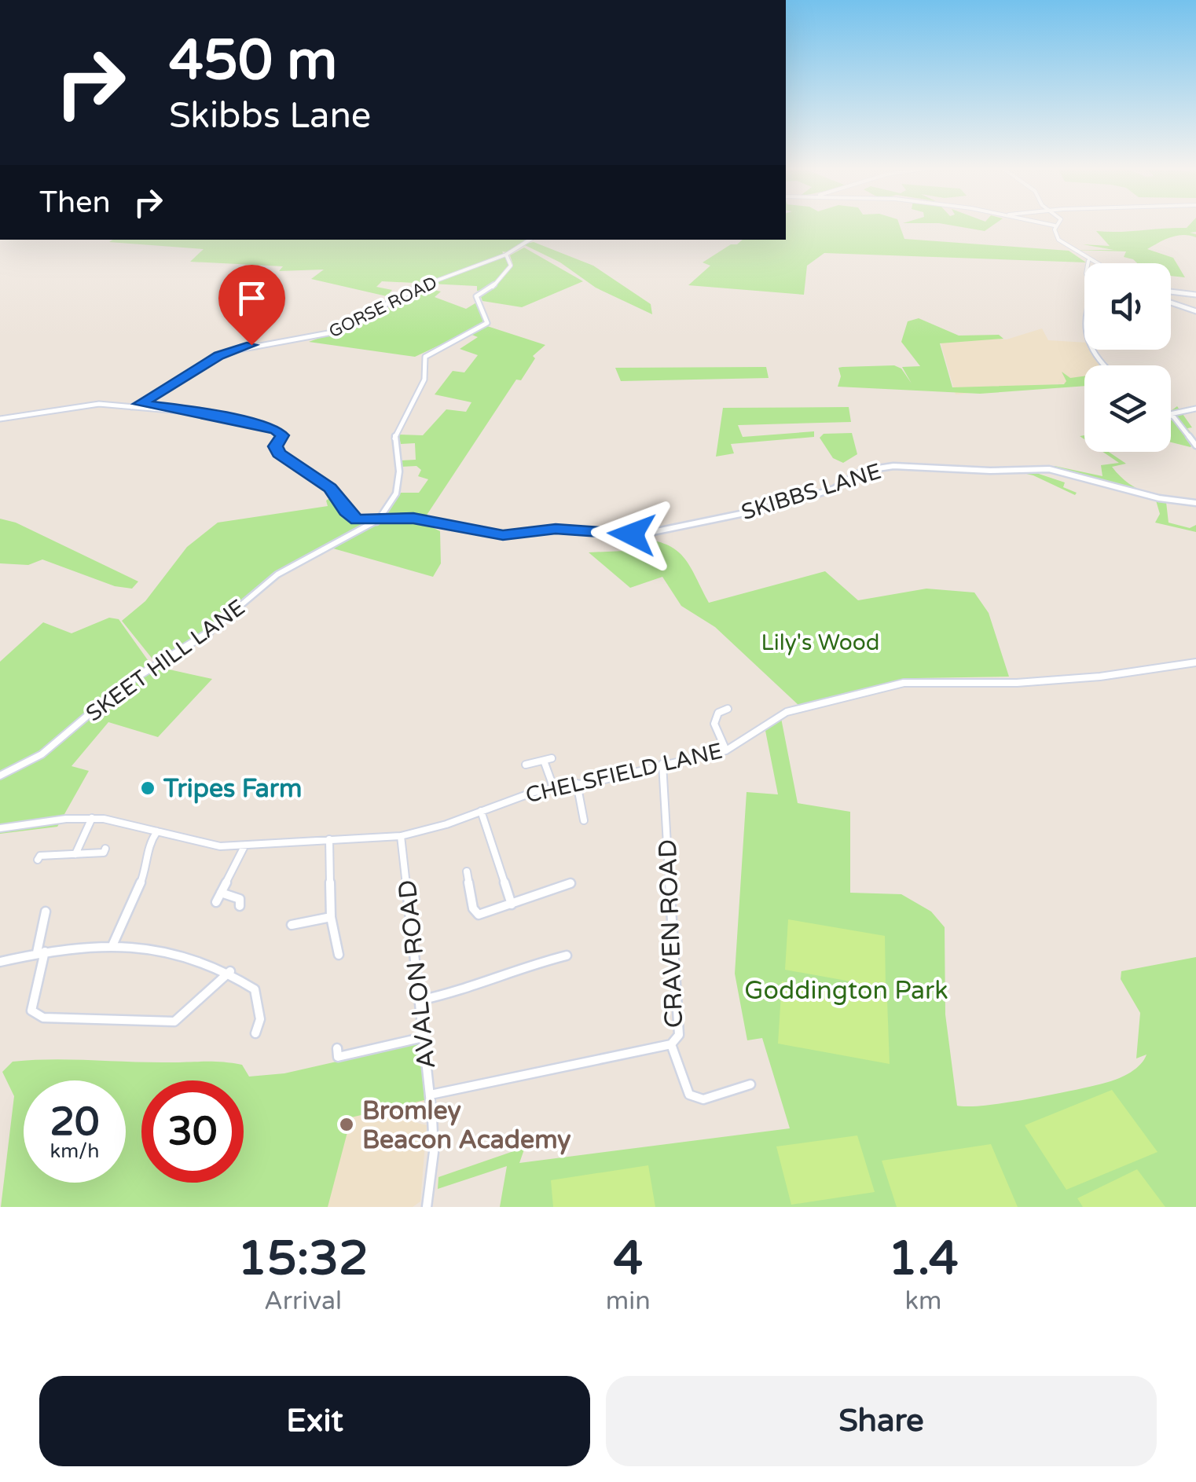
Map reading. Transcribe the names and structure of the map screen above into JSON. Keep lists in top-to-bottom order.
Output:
{
  "streets": {
    "street": [
      "GORSE ROAD",
      "SKIBBS LANE",
      "SKEET HILL LANE",
      "CHELSFIELD LANE",
      "CRAVEN ROAD",
      "AVALON ROAD"
    ]
  },
  "crossings": [
    ["GORSE ROAD", "SKIBBS LANE"],
    ["SKIBBS LANE", "SKEET HILL LANE"],
    ["CHELSFIELD LANE", "CRAVEN ROAD"],
    ["CHELSFIELD LANE", "AVALON ROAD"],
    ["CRAVEN ROAD", "AVALON ROAD"]
  ],
  "parks": ["Lily's Wood", "Goddington Park"],
  "places": ["Tripes Farm", "Bromley Beacon Academy"],
  "page": {
    "turn": ["450 m", "Skibbs Lane"],
    "then": "Then",
    "speed": "20 km/h",
    "limit": "30",
    "eta": [
      "15:32",
      "Arrival",
      "4",
      "min",
      "1.4",
      "km"
    ],
    "buttons": ["Exit", "Share"]
  }
}
